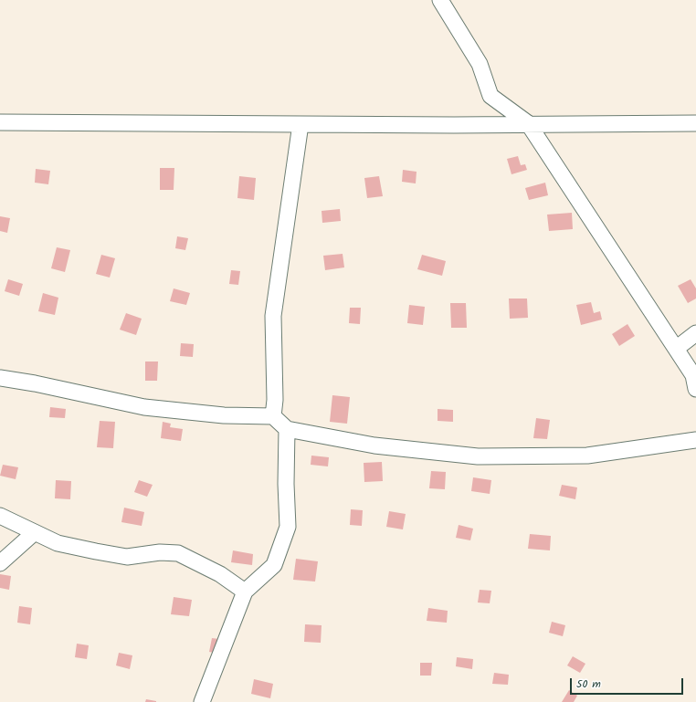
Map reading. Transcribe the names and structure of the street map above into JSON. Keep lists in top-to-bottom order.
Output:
{
  "scale_bar": "50 m"
}
